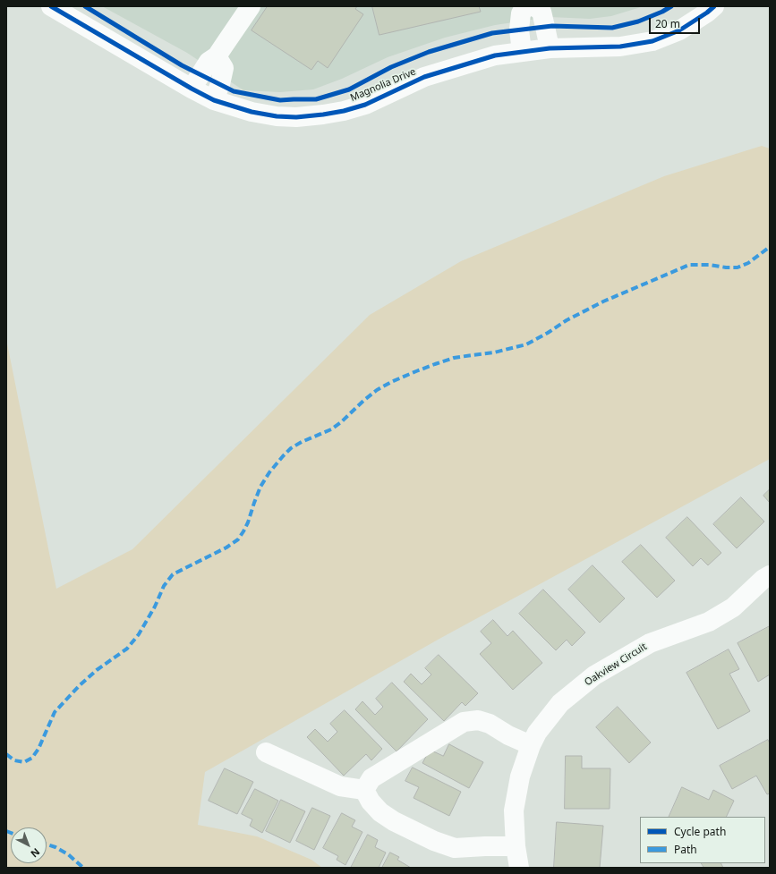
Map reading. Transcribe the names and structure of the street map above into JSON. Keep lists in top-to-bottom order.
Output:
{
  "streets": {
    "street": ["Magnolia Drive", "Oakview Circuit"]
  },
  "legend": ["Cycle path", "Path"],
  "scale_bar": "20 m",
  "north": "bottom right"
}
